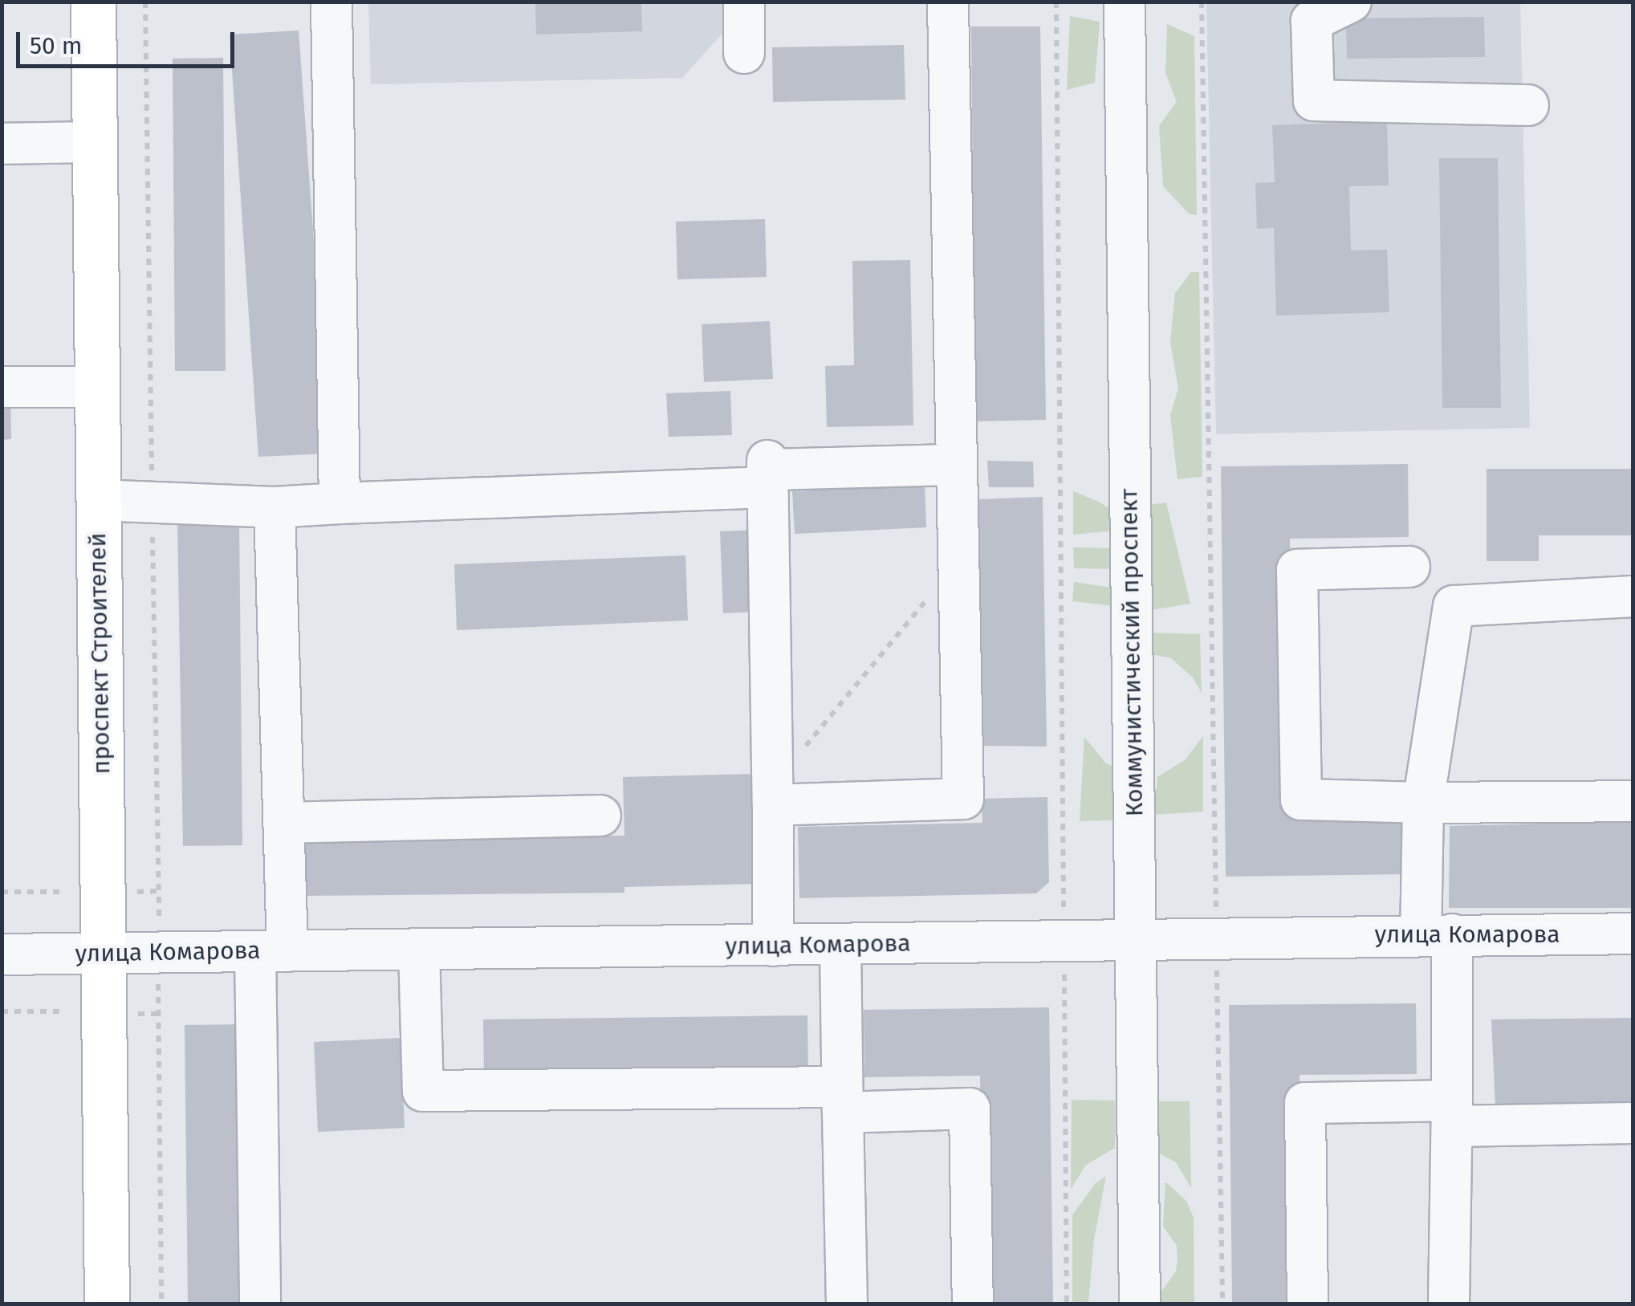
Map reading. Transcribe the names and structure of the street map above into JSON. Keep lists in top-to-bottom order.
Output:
{
  "streets": {
    "main road": ["проспект Строителей"],
    "street": ["Коммунистический проспект", "улица Комарова"]
  },
  "crossings": [
    ["Коммунистический проспект", "улица Комарова"],
    ["проспект Строителей", "улица Комарова"]
  ],
  "scale_bar": "50 m"
}
